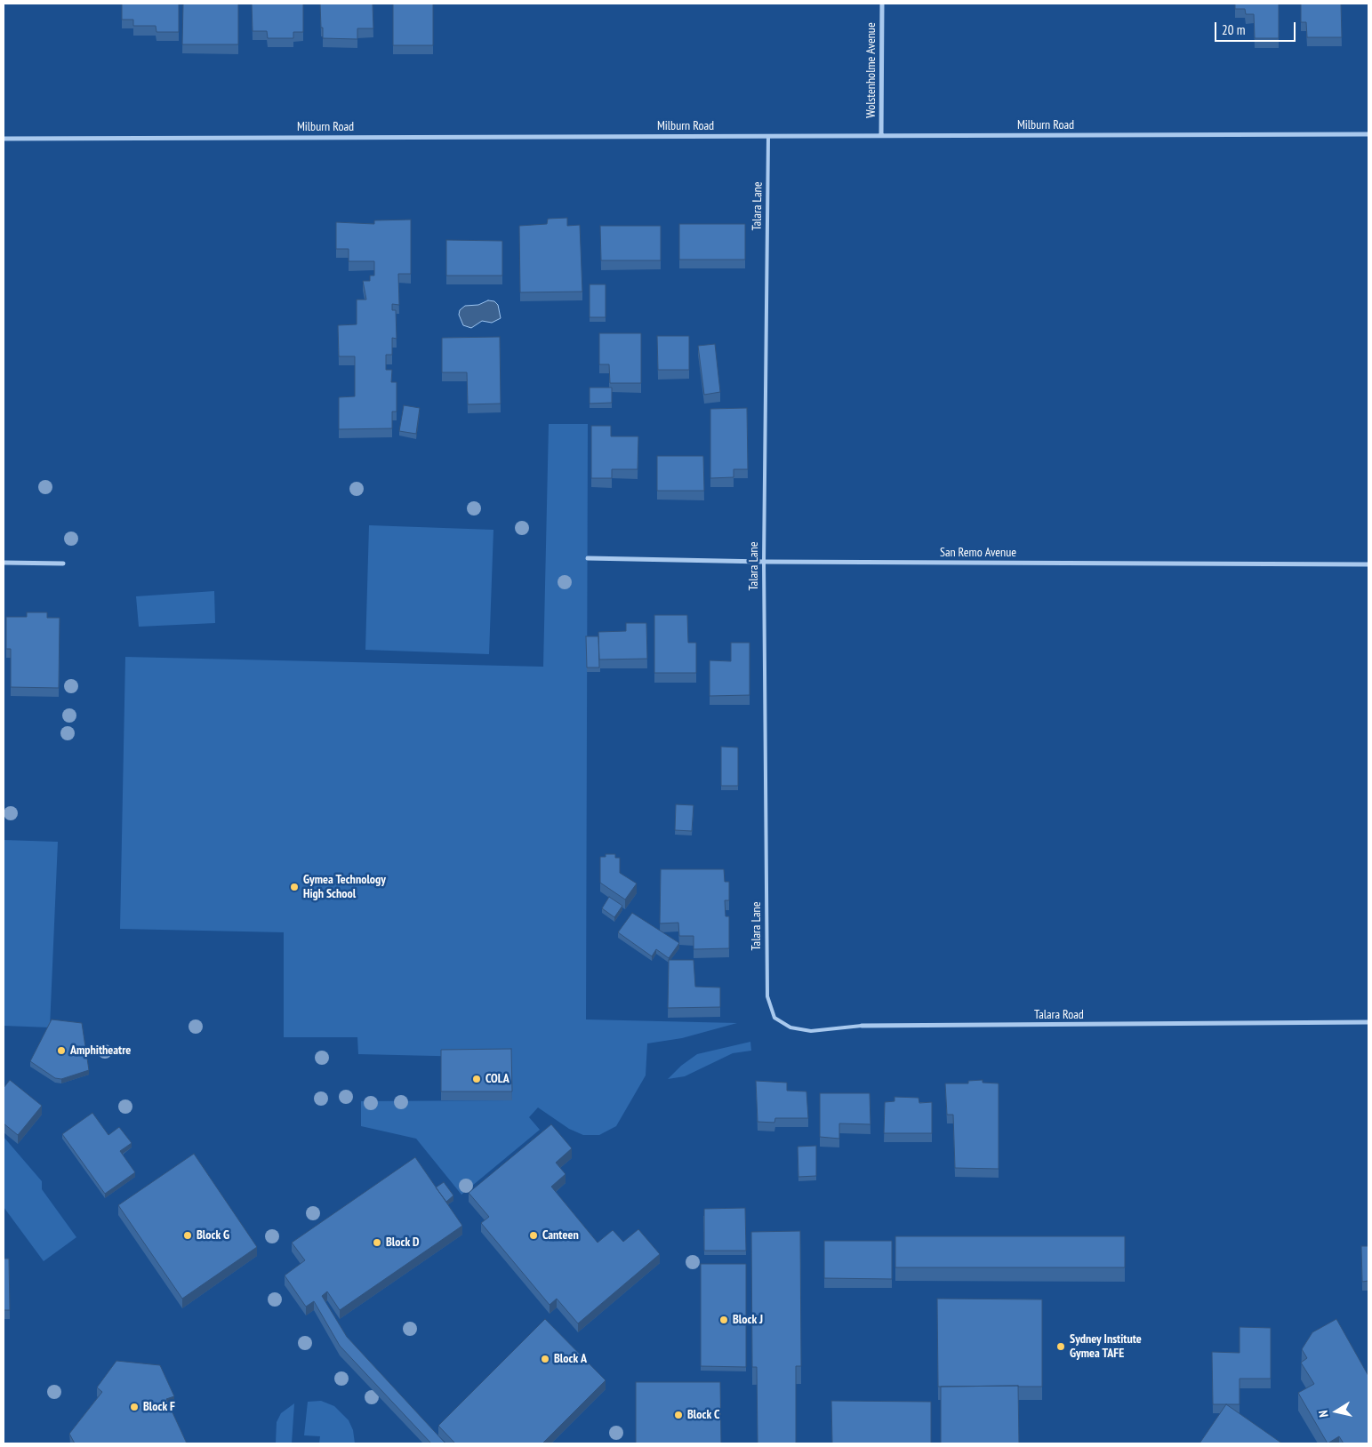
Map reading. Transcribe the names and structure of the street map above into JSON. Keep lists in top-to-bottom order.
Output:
{
  "streets": {
    "street": [
      "Wolstenholme Avenue",
      "Milburn Road",
      "San Remo Avenue",
      "Talara Road"
    ],
    "lane": ["Talara Lane"]
  },
  "crossings": [
    ["Wolstenholme Avenue", "Milburn Road"],
    ["Milburn Road", "Talara Lane"],
    ["Talara Lane", "San Remo Avenue"],
    ["Talara Lane", "Talara Road"]
  ],
  "places": [
    "Gymea Technology High School",
    "Amphitheatre",
    "COLA",
    "Block G",
    "Canteen",
    "Block D",
    "Block J",
    "Sydney Institute Gymea TAFE",
    "Block A",
    "Block F",
    "Block C"
  ],
  "scale_bar": "20 m",
  "north": "left"
}
